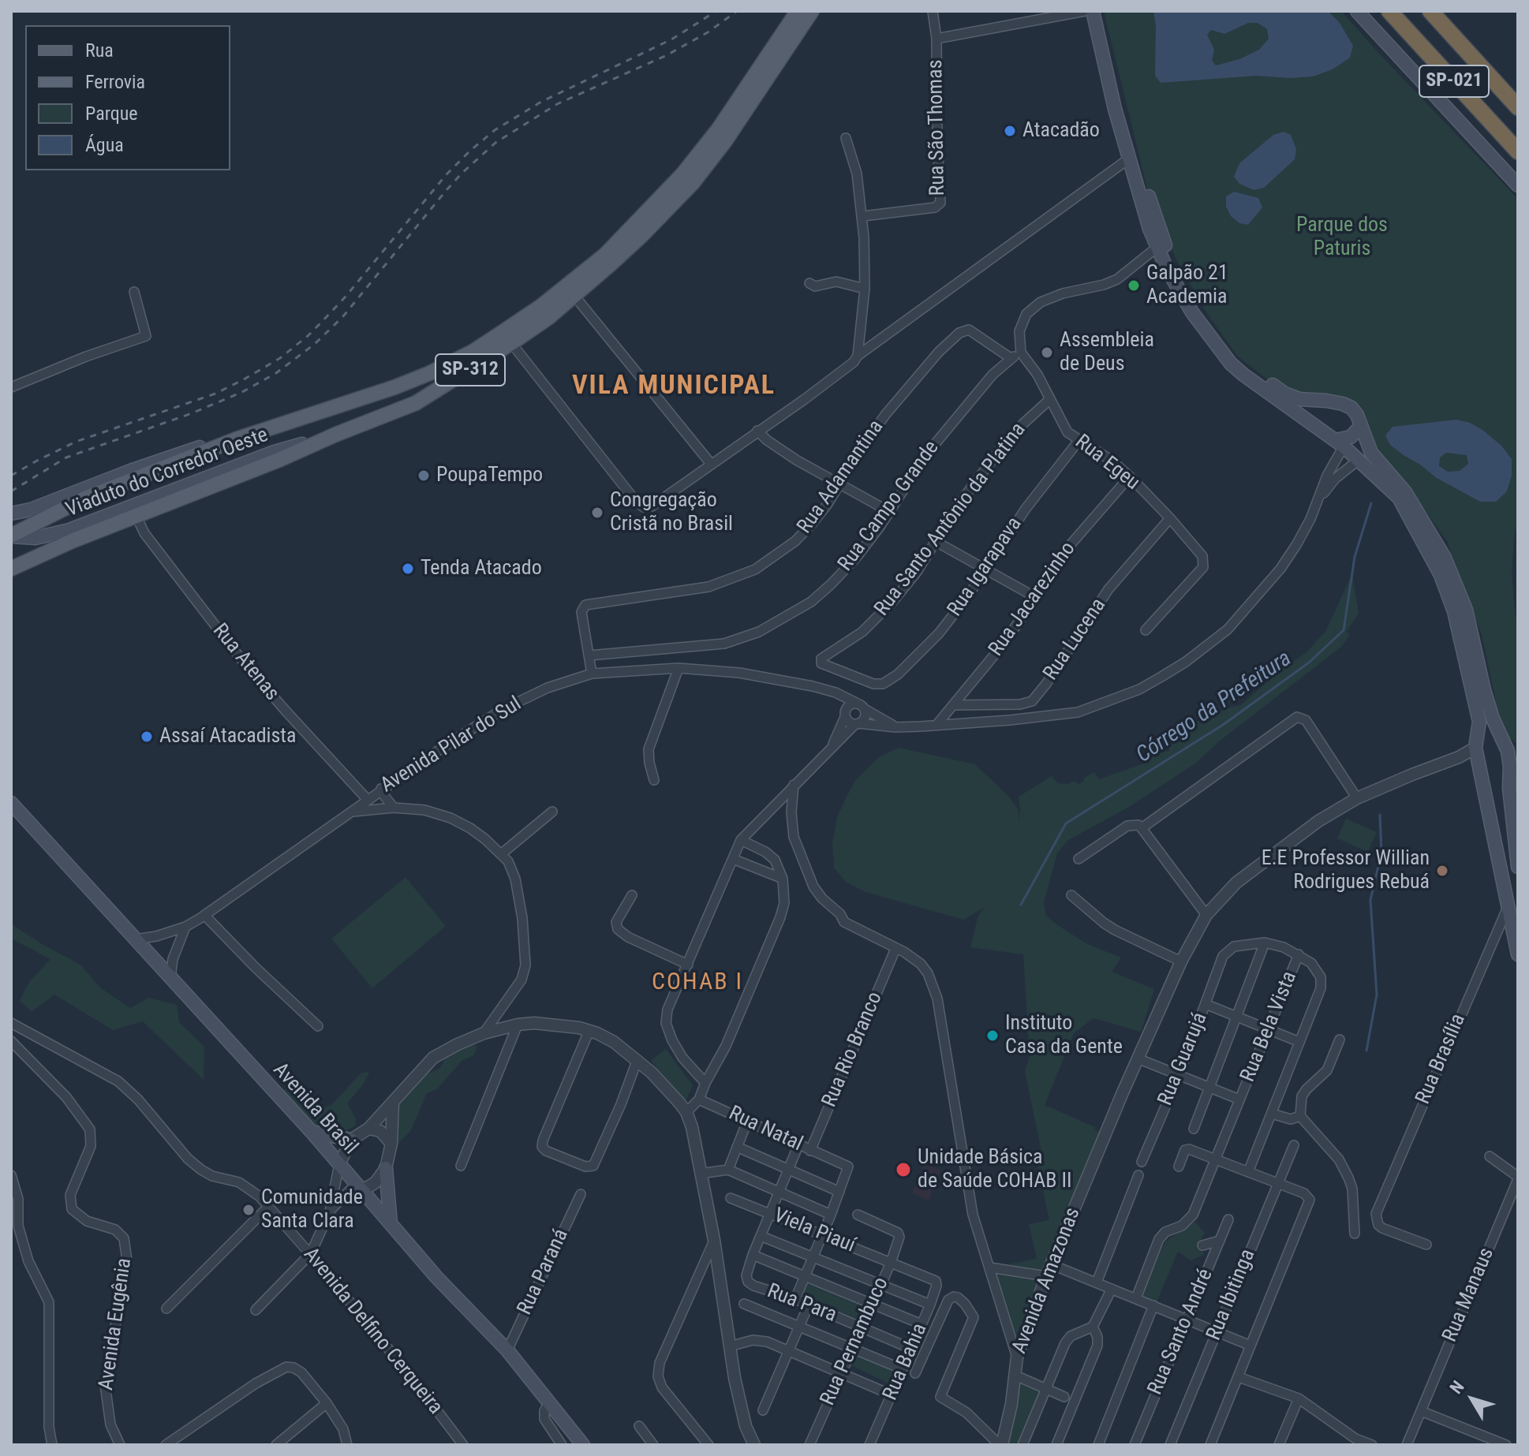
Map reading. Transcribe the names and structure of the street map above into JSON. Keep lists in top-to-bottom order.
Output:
{
  "streets": {
    "highway": ["SP-021"],
    "main road": ["SP-312", "Viaduto do Corredor Oeste", "Avenida Brasil"],
    "street": [
      "Rua São Thomas",
      "Rua Egeu",
      "Rua Adamantina",
      "Rua Campo Grande",
      "Rua Santo Antônio da Platina",
      "Rua Igarapava",
      "Rua Jacarezinho",
      "Rua Lucena",
      "Rua Atenas",
      "Avenida Pilar do Sul",
      "Rua Bela Vista",
      "Rua Rio Branco",
      "Rua Guarujá",
      "Rua Brasília",
      "Rua Natal",
      "Viela Piauí",
      "Rua Paraná",
      "Avenida Amazonas",
      "Rua Ibitinga",
      "Rua Manaus",
      "Rua Para",
      "Avenida Eugênia",
      "Avenida Delfino Cerqueira",
      "Rua Santo André",
      "Rua Pernambuco",
      "Rua Bahia"
    ]
  },
  "crossings": [
    ["SP-312", "Viaduto do Corredor Oeste"],
    ["SP-312", "Rua Atenas"],
    ["Rua Egeu", "Rua Campo Grande"],
    ["Rua Egeu", "Rua Santo Antônio da Platina"],
    ["Rua Egeu", "Rua Igarapava"],
    ["Rua Egeu", "Rua Jacarezinho"],
    ["Rua Egeu", "Rua Lucena"],
    ["Viaduto do Corredor Oeste", "Rua Atenas"],
    ["Rua Adamantina", "Rua Campo Grande"],
    ["Rua Santo Antônio da Platina", "Rua Igarapava"],
    ["Rua Jacarezinho", "Rua Lucena"],
    ["Rua Atenas", "Avenida Pilar do Sul"],
    ["Avenida Pilar do Sul", "Avenida Brasil"],
    ["Rua Rio Branco", "Rua Natal"],
    ["Avenida Brasil", "Rua Paraná"],
    ["Viela Piauí", "Rua Pernambuco"],
    ["Viela Piauí", "Rua Bahia"],
    ["Rua Para", "Rua Pernambuco"],
    ["Rua Para", "Rua Bahia"]
  ],
  "districts": ["VILA MUNICIPAL", "COHAB I"],
  "water": ["Córrego da Prefeitura"],
  "parks": ["Parque dos Paturis"],
  "places": [
    "Atacadão",
    "Galpão 21 Academia",
    "Assembleia de Deus",
    "PoupaTempo",
    "Congregação Cristã no Brasil",
    "Tenda Atacado",
    "Assaí Atacadista",
    "E.E Professor Willian Rodrigues Rebuá",
    "Instituto Casa da Gente",
    "Unidade Básica de Saúde COHAB II",
    "Comunidade Santa Clara"
  ],
  "legend": [
    "Rua",
    "Ferrovia",
    "Parque",
    "Água"
  ],
  "north": "top left"
}
